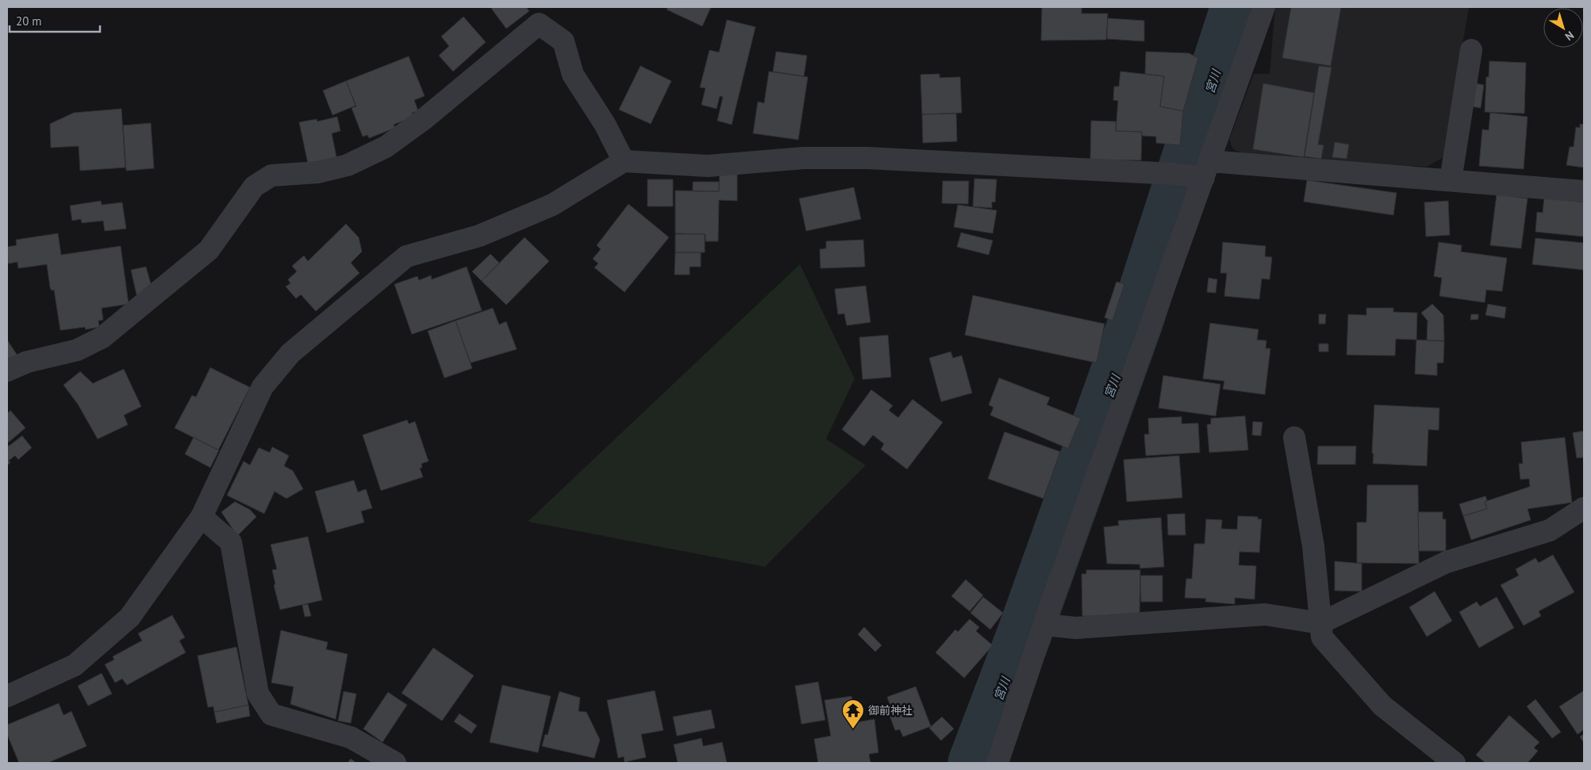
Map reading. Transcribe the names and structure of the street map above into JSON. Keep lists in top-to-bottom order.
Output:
{
  "water": ["宮川"],
  "places": {
    "temple": ["御前神社"]
  },
  "scale_bar": "20 m",
  "north": "bottom right"
}
